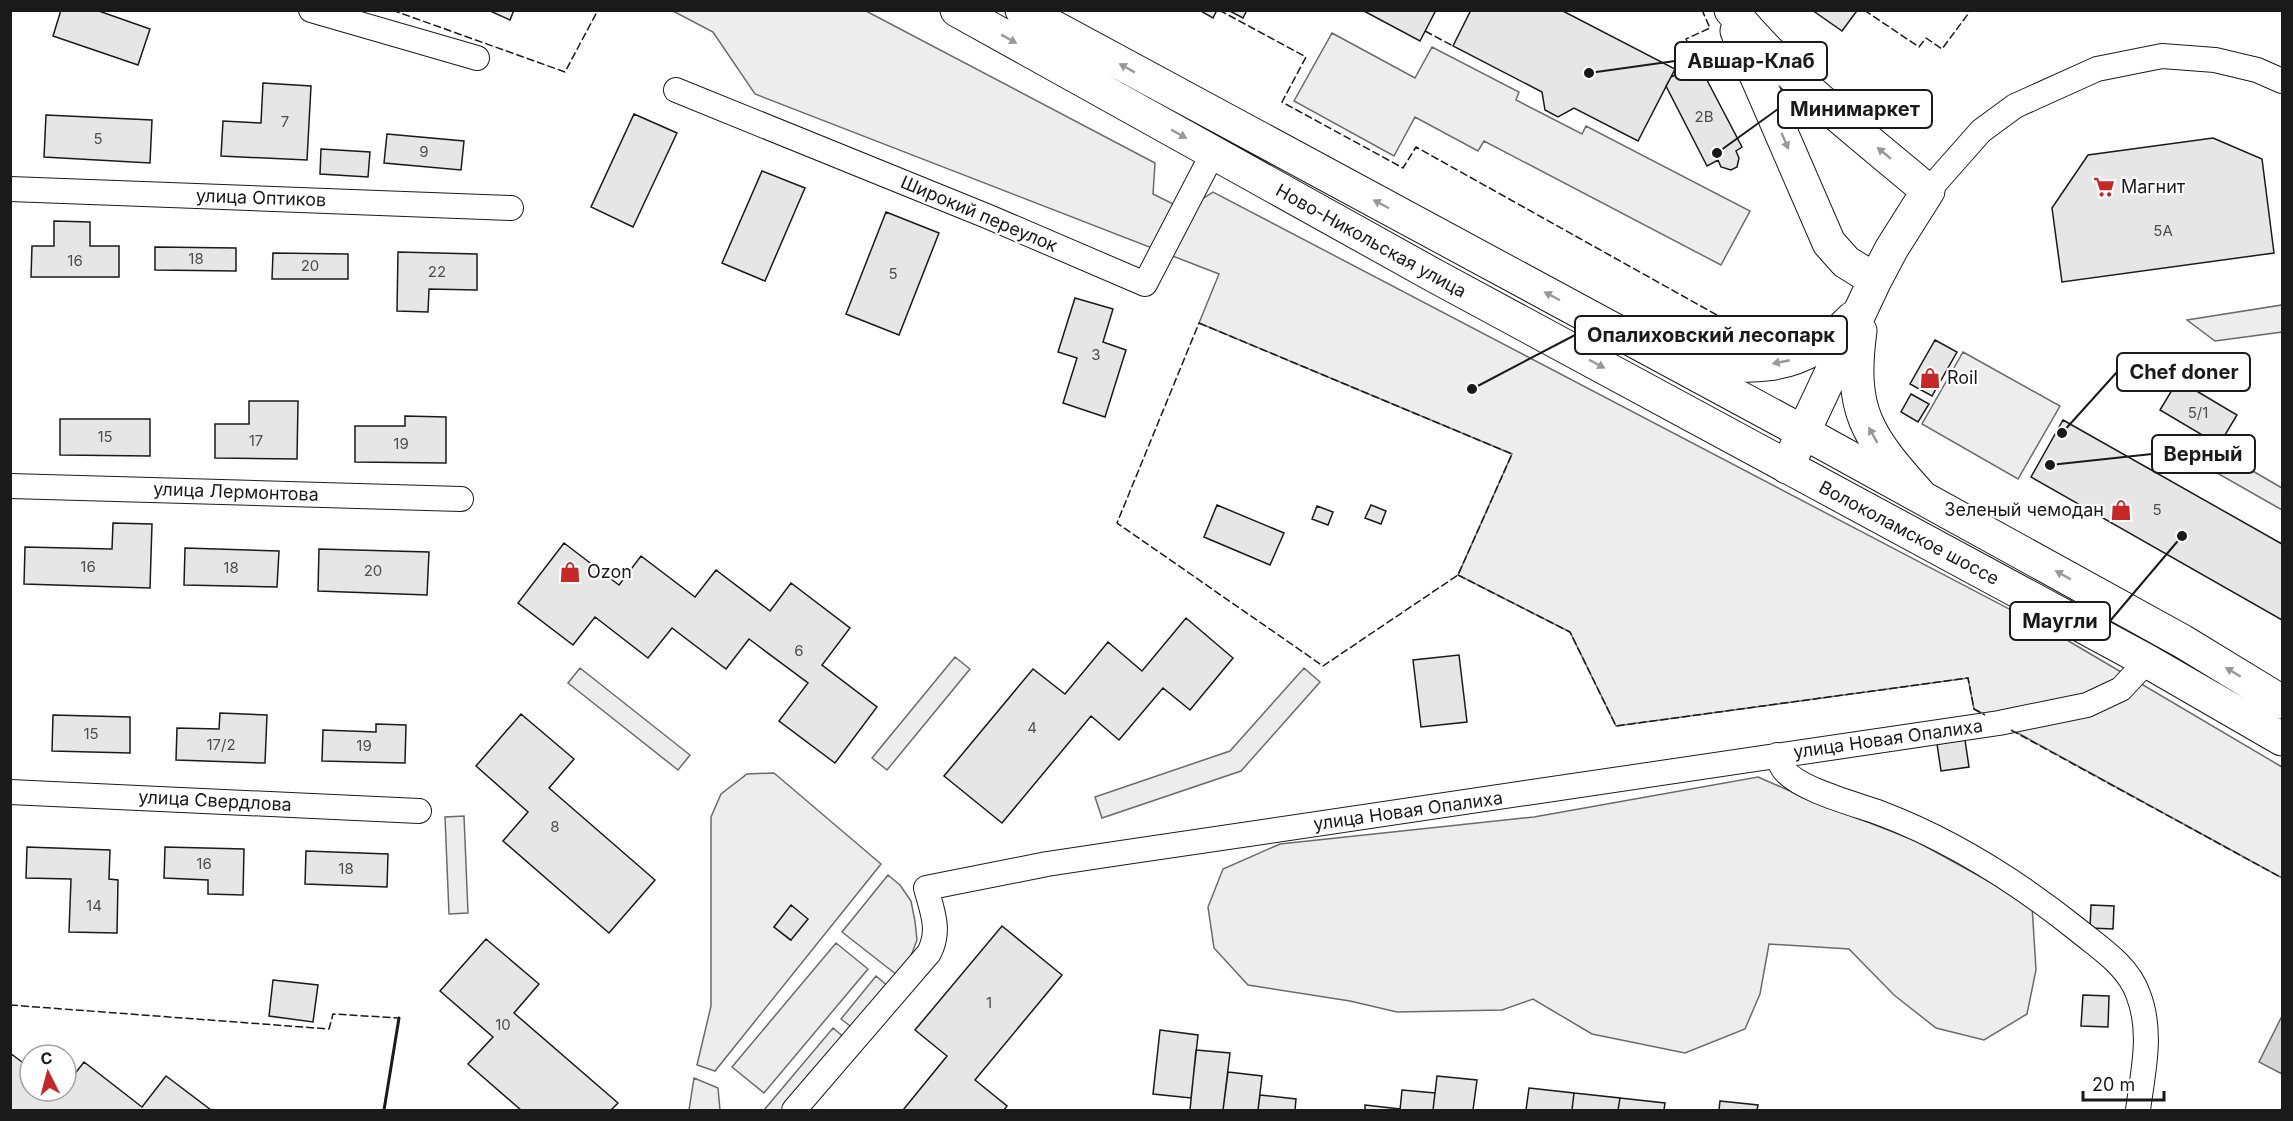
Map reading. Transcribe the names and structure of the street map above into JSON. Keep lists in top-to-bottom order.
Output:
{
  "streets": {
    "main road": ["Ново-Никольская улица", "Волоколамское шоссе"],
    "street": [
      "улица Оптиков",
      "Широкий переулок",
      "улица Лермонтова",
      "улица Новая Опалиха",
      "улица Свердлова"
    ]
  },
  "crossings": [
    ["Широкий переулок", "Ново-Никольская улица"],
    ["Ново-Никольская улица", "Волоколамское шоссе"],
    ["Волоколамское шоссе", "улица Новая Опалиха"]
  ],
  "places": {
    "other": [
      "Авшар-Клаб",
      "Минимаркет",
      "Опалиховский лесопарк",
      "Chef doner",
      "Верный",
      "Маугли"
    ],
    "supermarket": ["Магнит"],
    "shop": ["Roil", "Зеленый чемодан", "Ozon"]
  },
  "house_numbers": [
    "2В",
    "7",
    "5",
    "9",
    "5А",
    "18",
    "16",
    "20",
    "22",
    "5",
    "3",
    "5/1",
    "15",
    "17",
    "19",
    "5",
    "16",
    "18",
    "20",
    "6",
    "4",
    "15",
    "17/2",
    "19",
    "8",
    "16",
    "18",
    "14",
    "1",
    "10"
  ],
  "scale_bar": "20 m",
  "north": "top"
}
